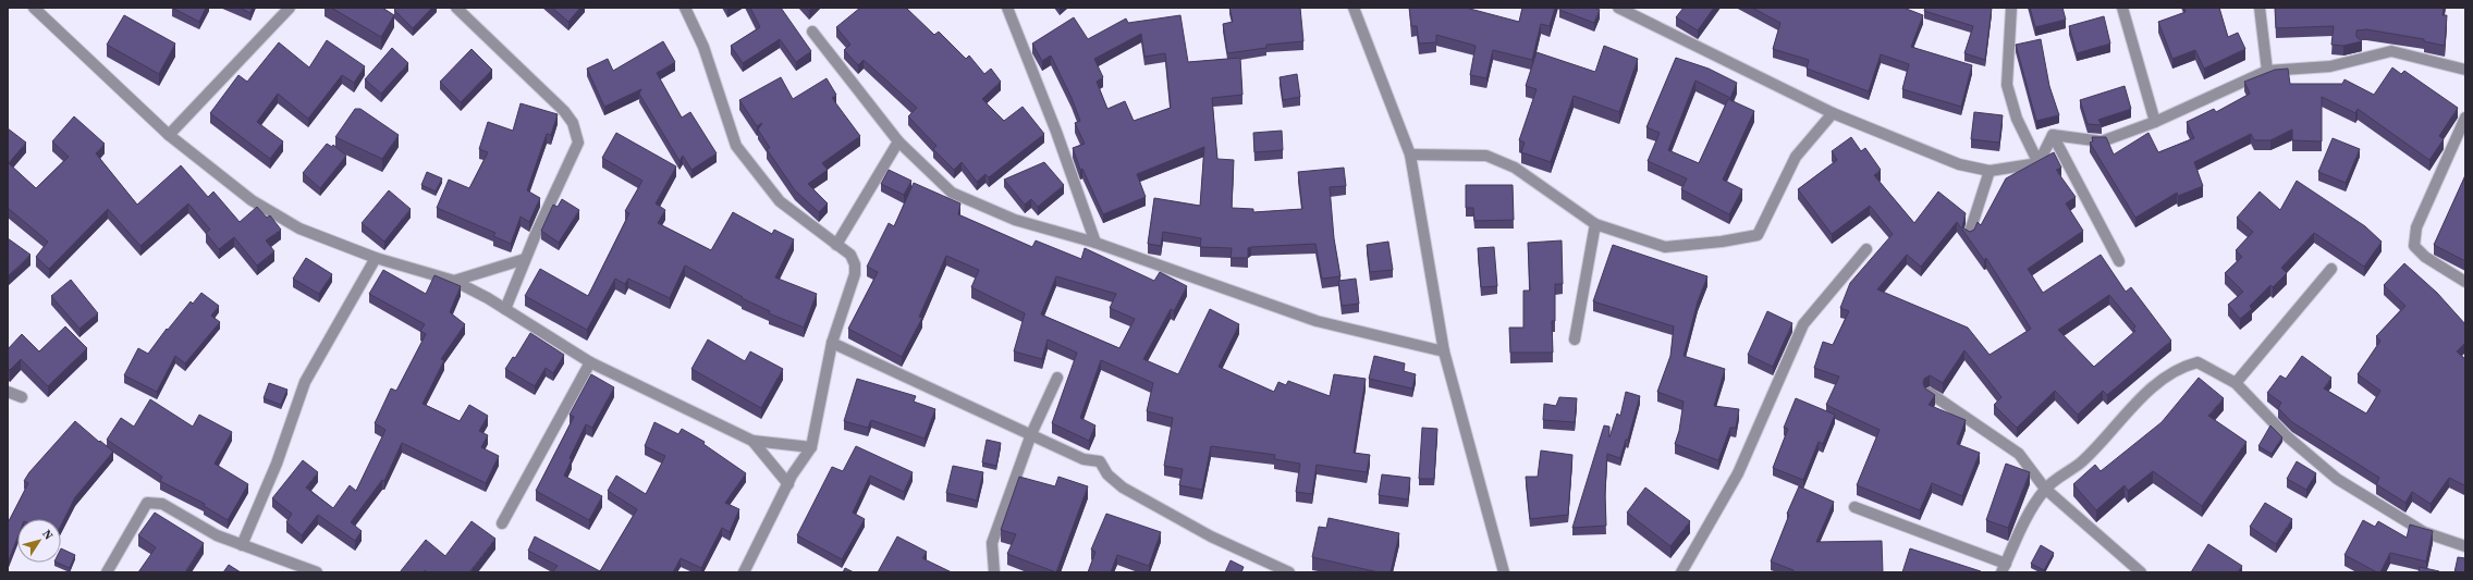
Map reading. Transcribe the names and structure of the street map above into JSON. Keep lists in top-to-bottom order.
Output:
{
  "north": "top right"
}
